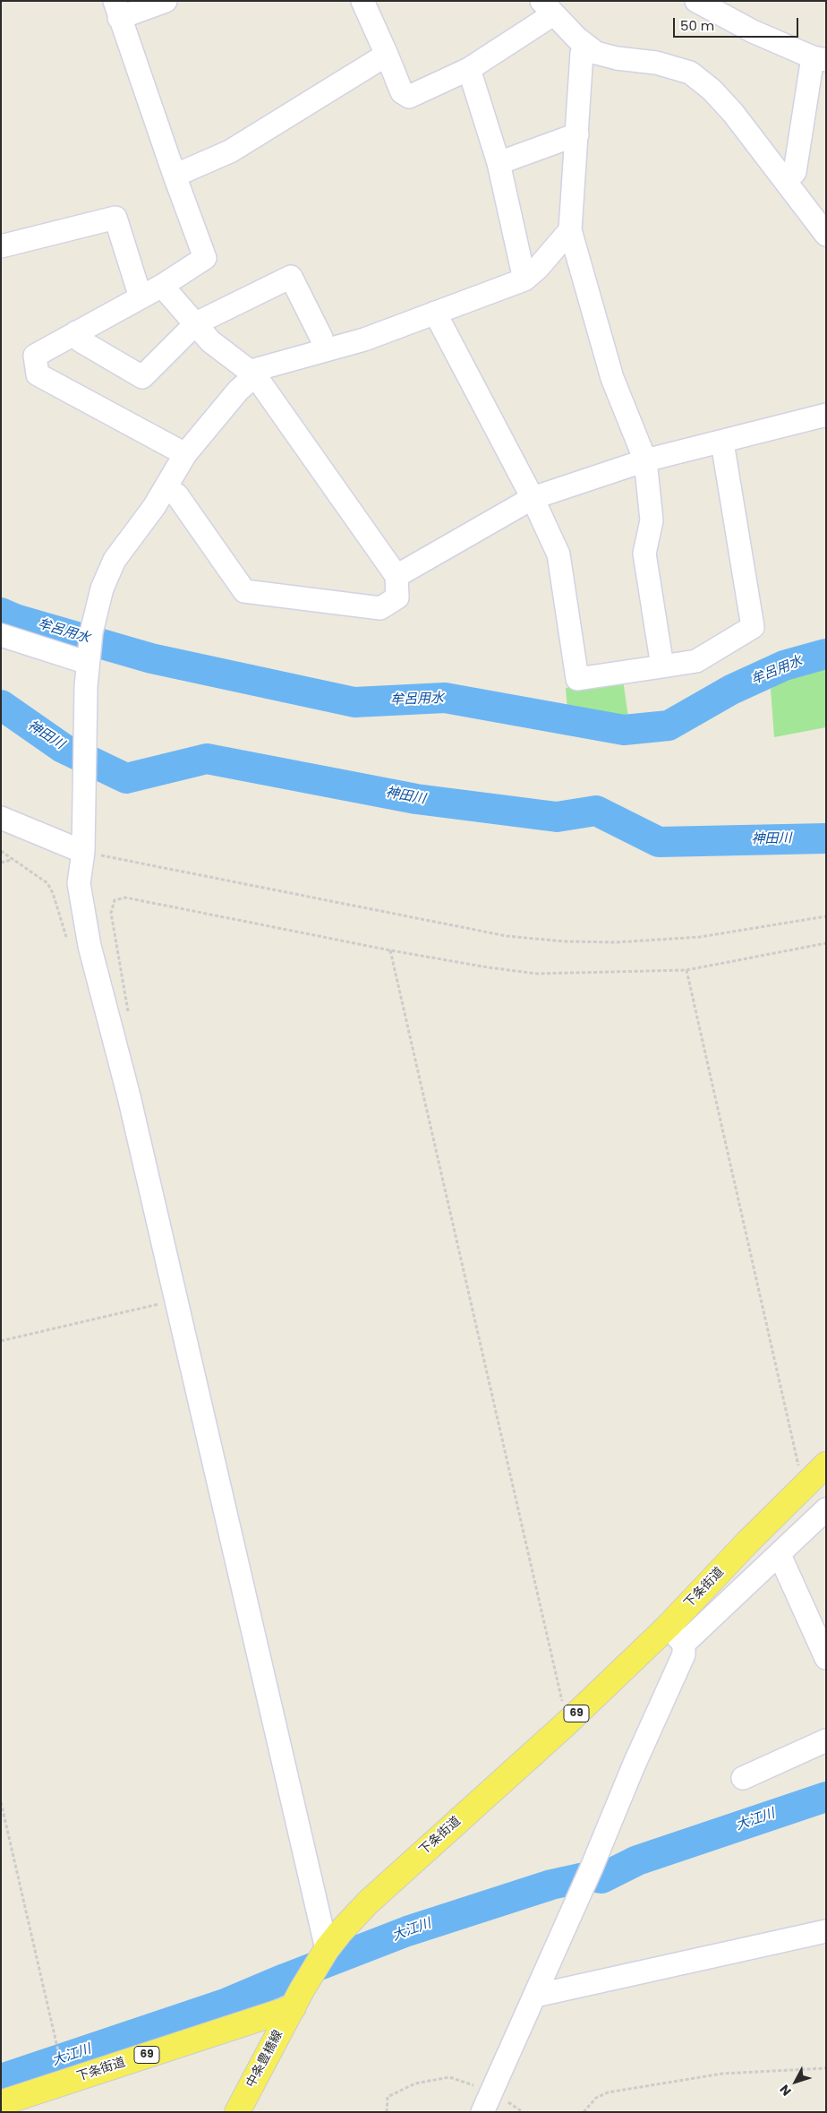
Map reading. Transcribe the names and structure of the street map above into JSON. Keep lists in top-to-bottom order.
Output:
{
  "streets": {
    "main road": ["下条街道", "69", "中条豊橋線"]
  },
  "crossings": [
    ["下条街道", "中条豊橋線"]
  ],
  "water": ["牟呂用水", "神田川", "大江川"],
  "scale_bar": "50 m",
  "north": "bottom left"
}
